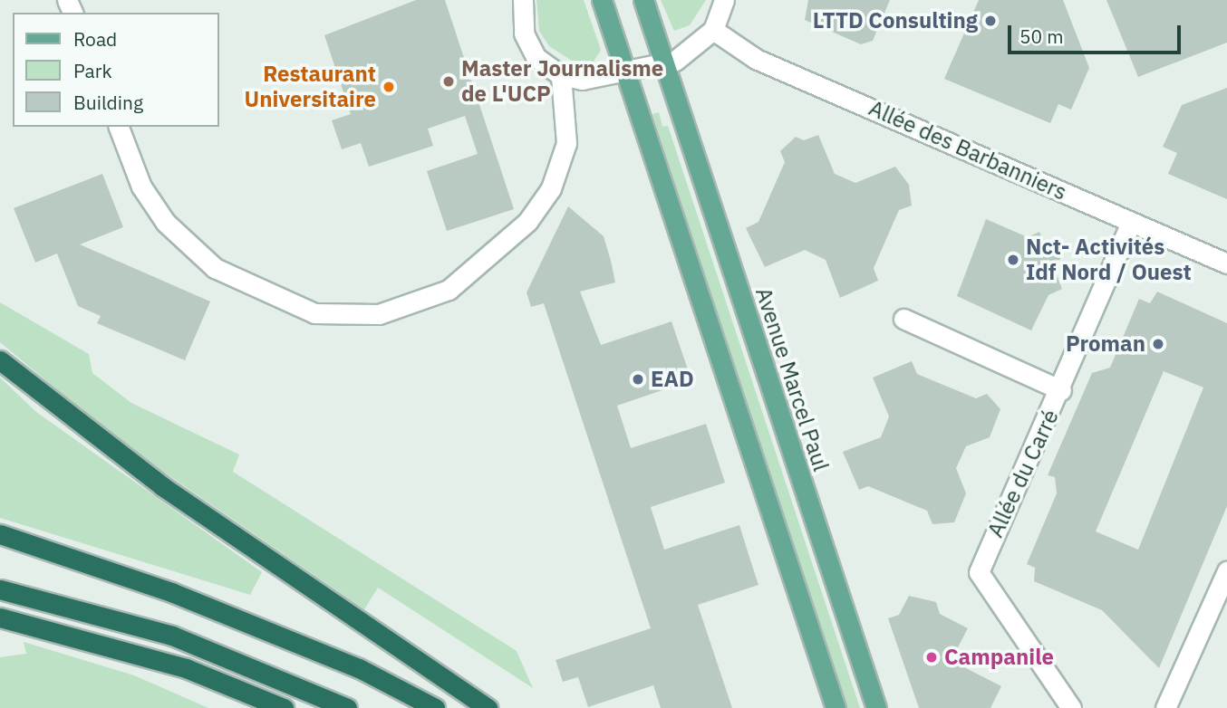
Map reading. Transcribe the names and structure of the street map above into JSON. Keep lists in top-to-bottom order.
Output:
{
  "streets": {
    "main road": ["Avenue Marcel Paul"],
    "street": ["Allée des Barbanniers", "Allée du Carré"]
  },
  "crossings": [
    ["Allée des Barbanniers", "Allée du Carré"]
  ],
  "places": [
    "LTTD Consulting",
    "Master Journalisme de L'UCP",
    "Restaurant Universitaire",
    "Nct- Activités Idf Nord / Ouest",
    "Proman",
    "EAD",
    "Campanile"
  ],
  "legend": ["Road", "Park", "Building"],
  "scale_bar": "50 m"
}
